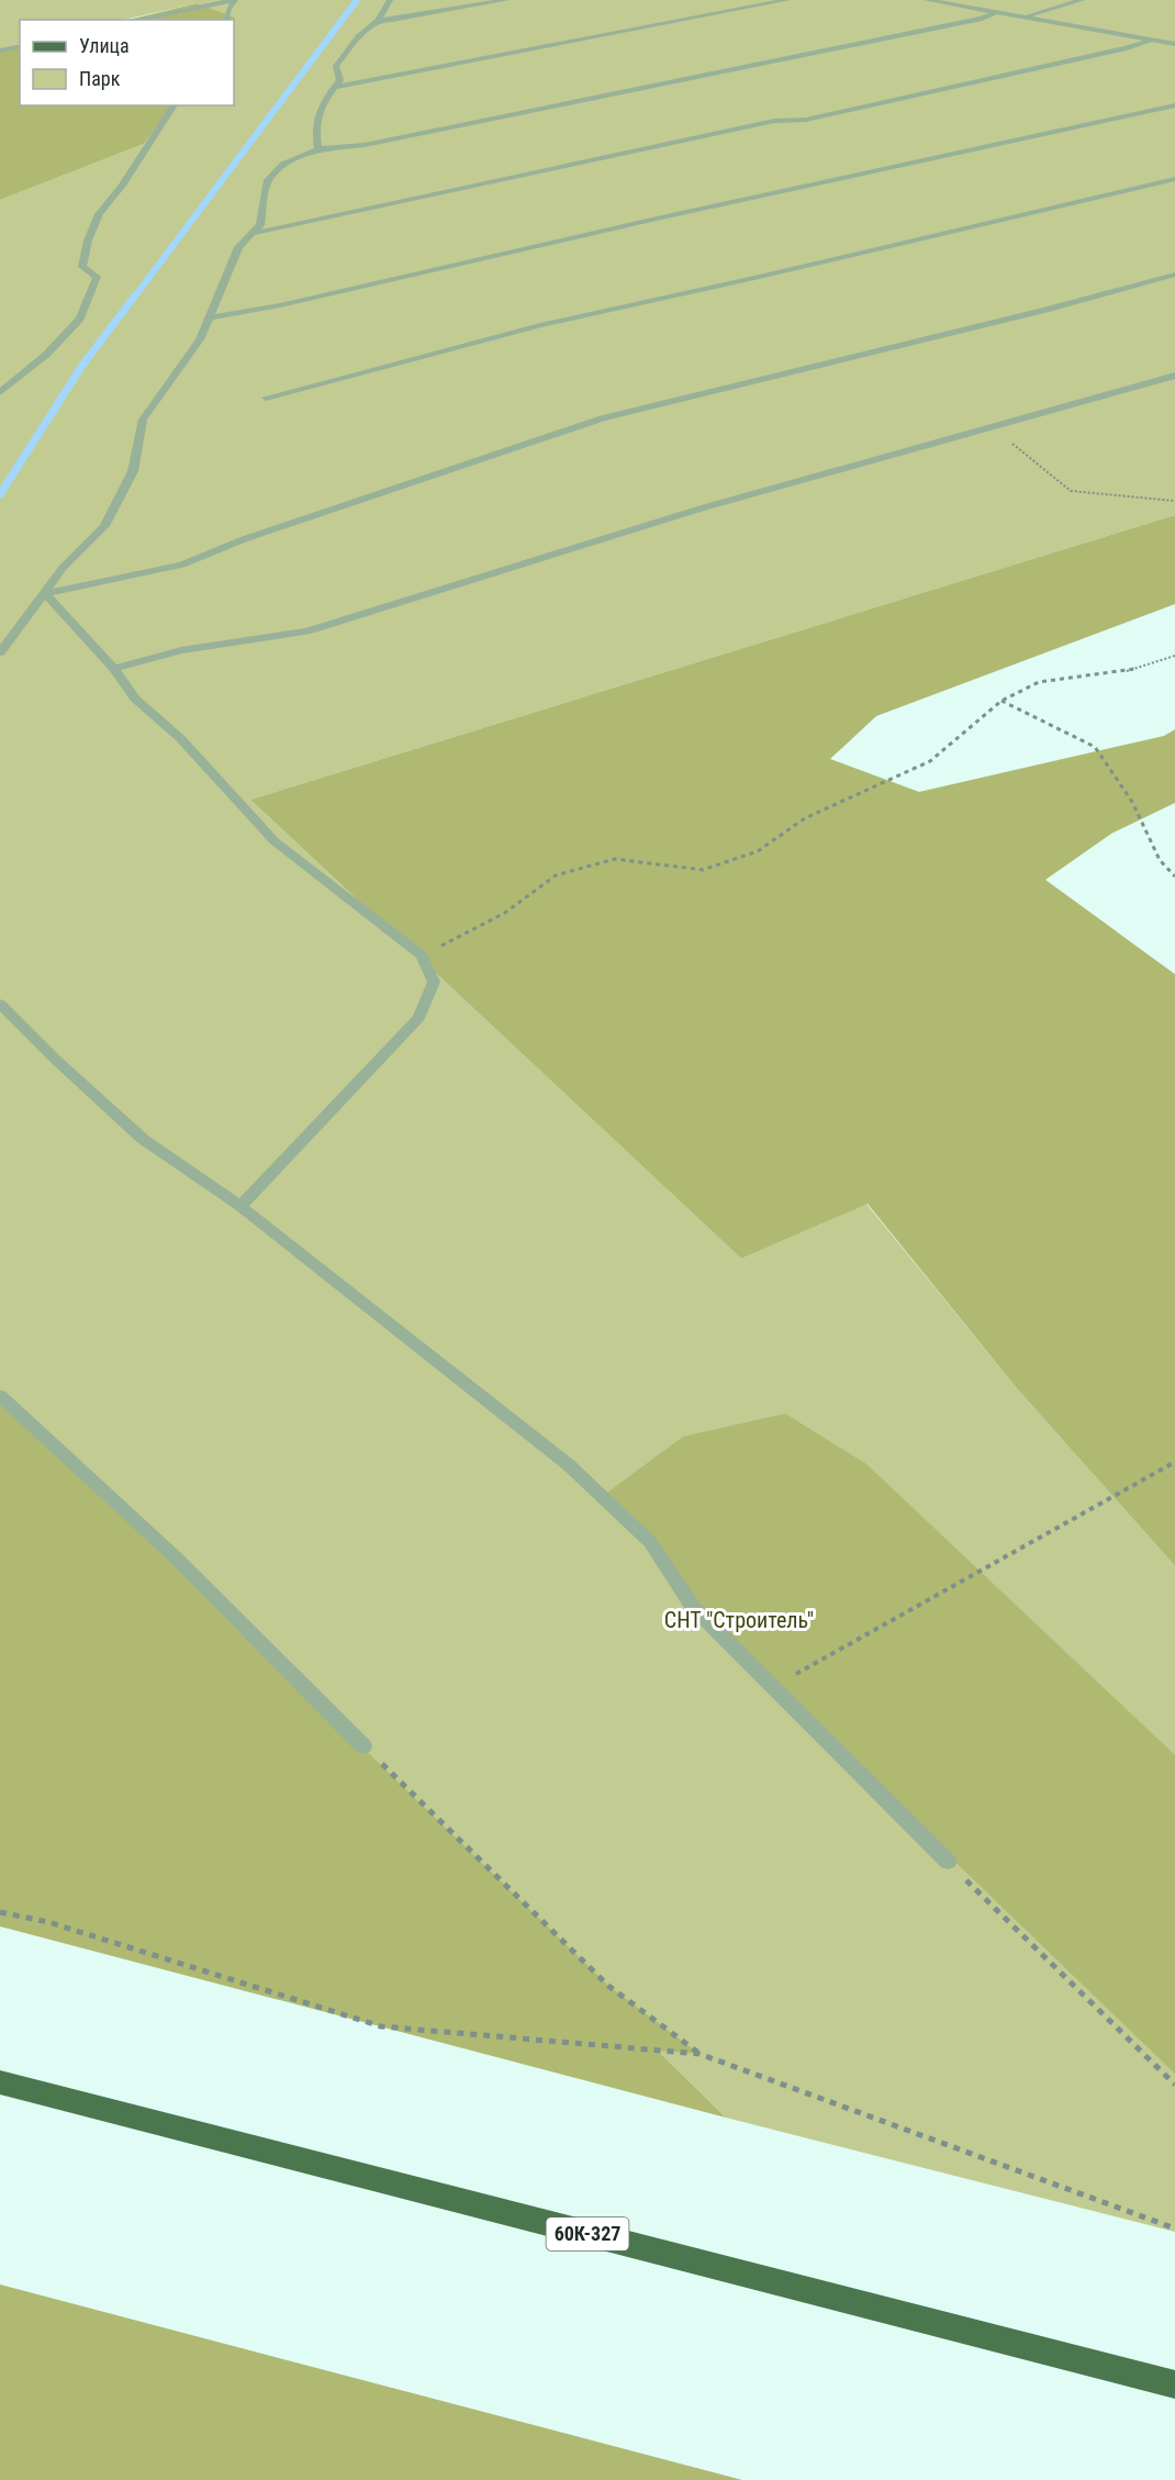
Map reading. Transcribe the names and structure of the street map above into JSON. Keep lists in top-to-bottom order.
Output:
{
  "streets": {
    "main road": ["60К-327"]
  },
  "parks": ["СНТ \"Строитель\""],
  "legend": ["Улица", "Парк"]
}
